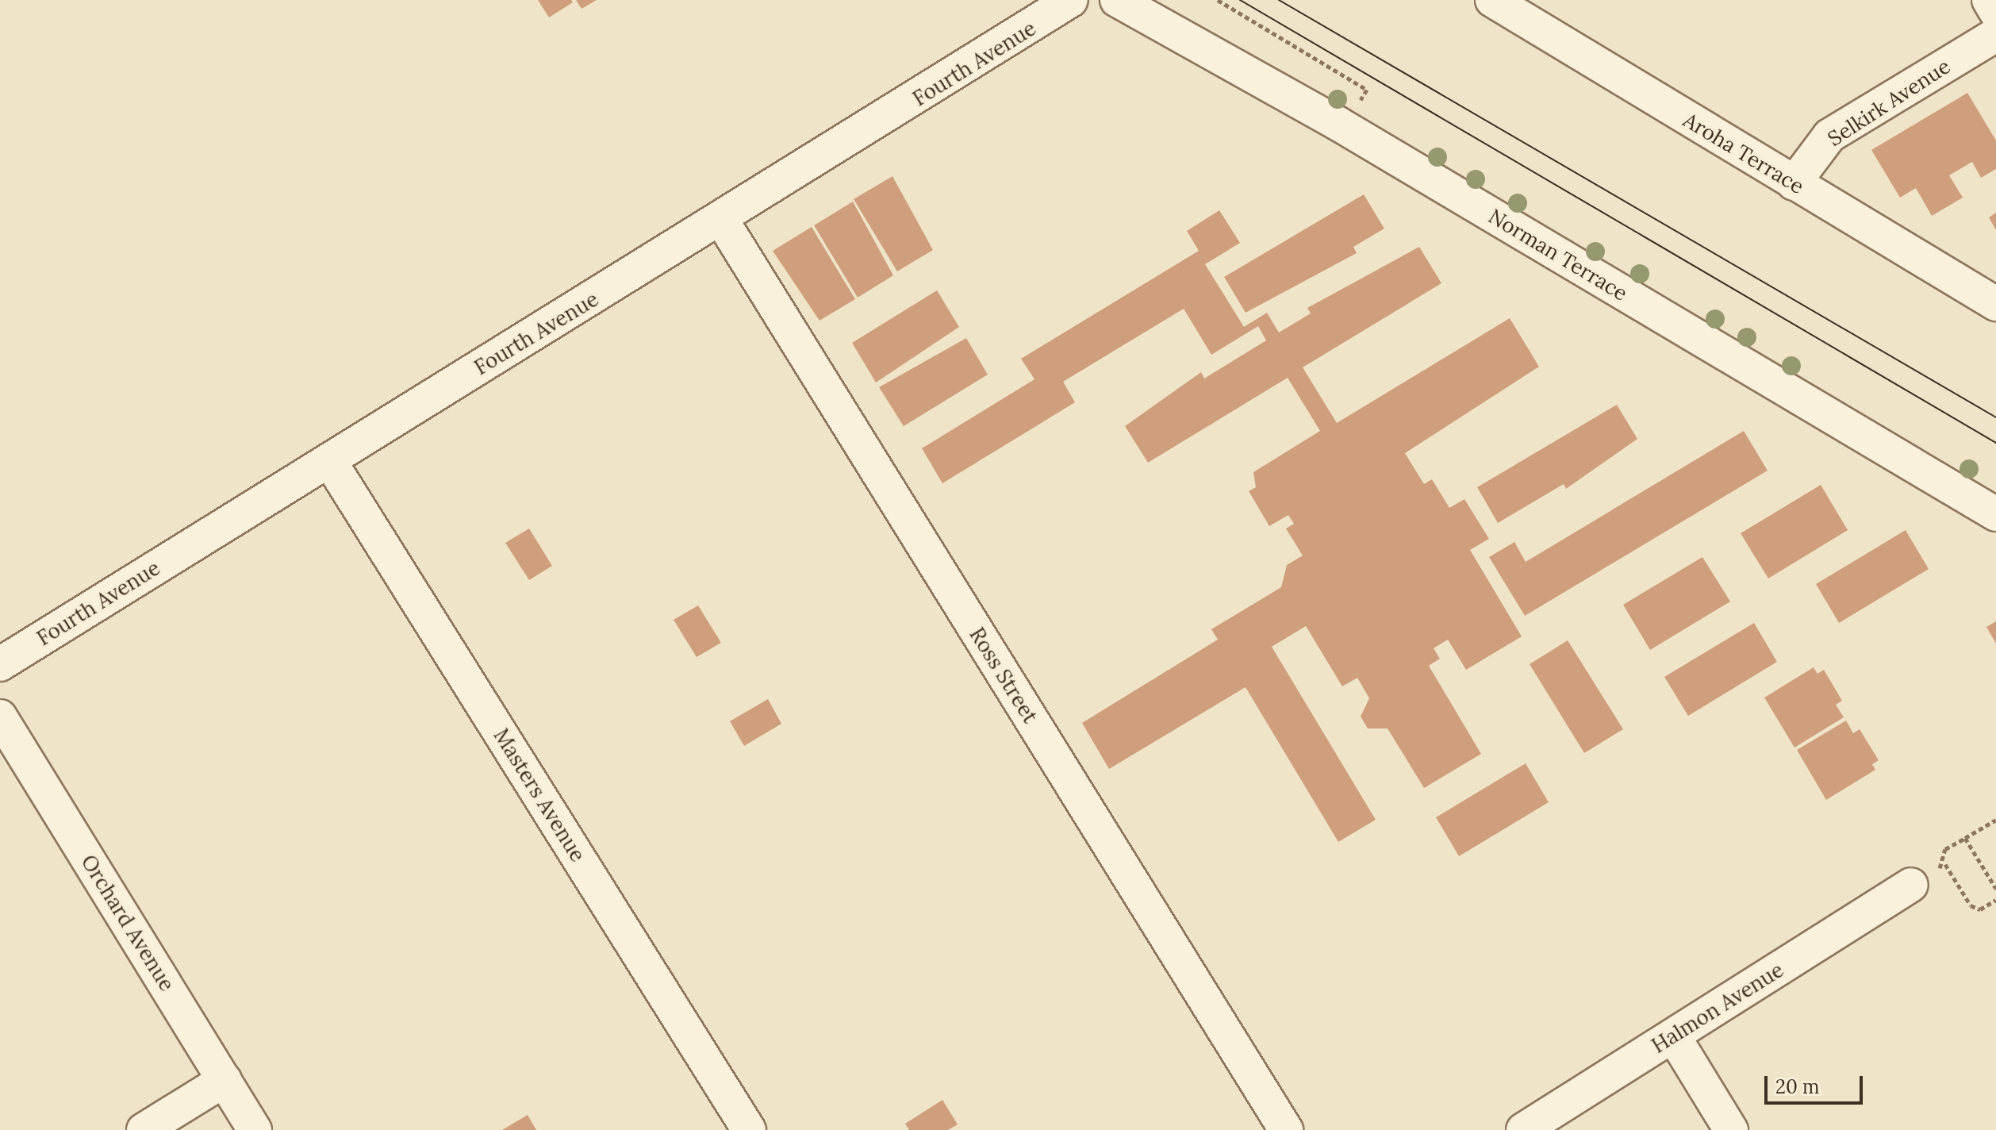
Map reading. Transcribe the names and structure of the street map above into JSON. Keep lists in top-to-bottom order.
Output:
{
  "streets": {
    "street": [
      "Fourth Avenue",
      "Selkirk Avenue",
      "Aroha Terrace",
      "Norman Terrace",
      "Ross Street",
      "Masters Avenue",
      "Orchard Avenue",
      "Halmon Avenue"
    ]
  },
  "crossings": [
    ["Fourth Avenue", "Ross Street"],
    ["Fourth Avenue", "Masters Avenue"],
    ["Selkirk Avenue", "Aroha Terrace"]
  ],
  "scale_bar": "20 m"
}
